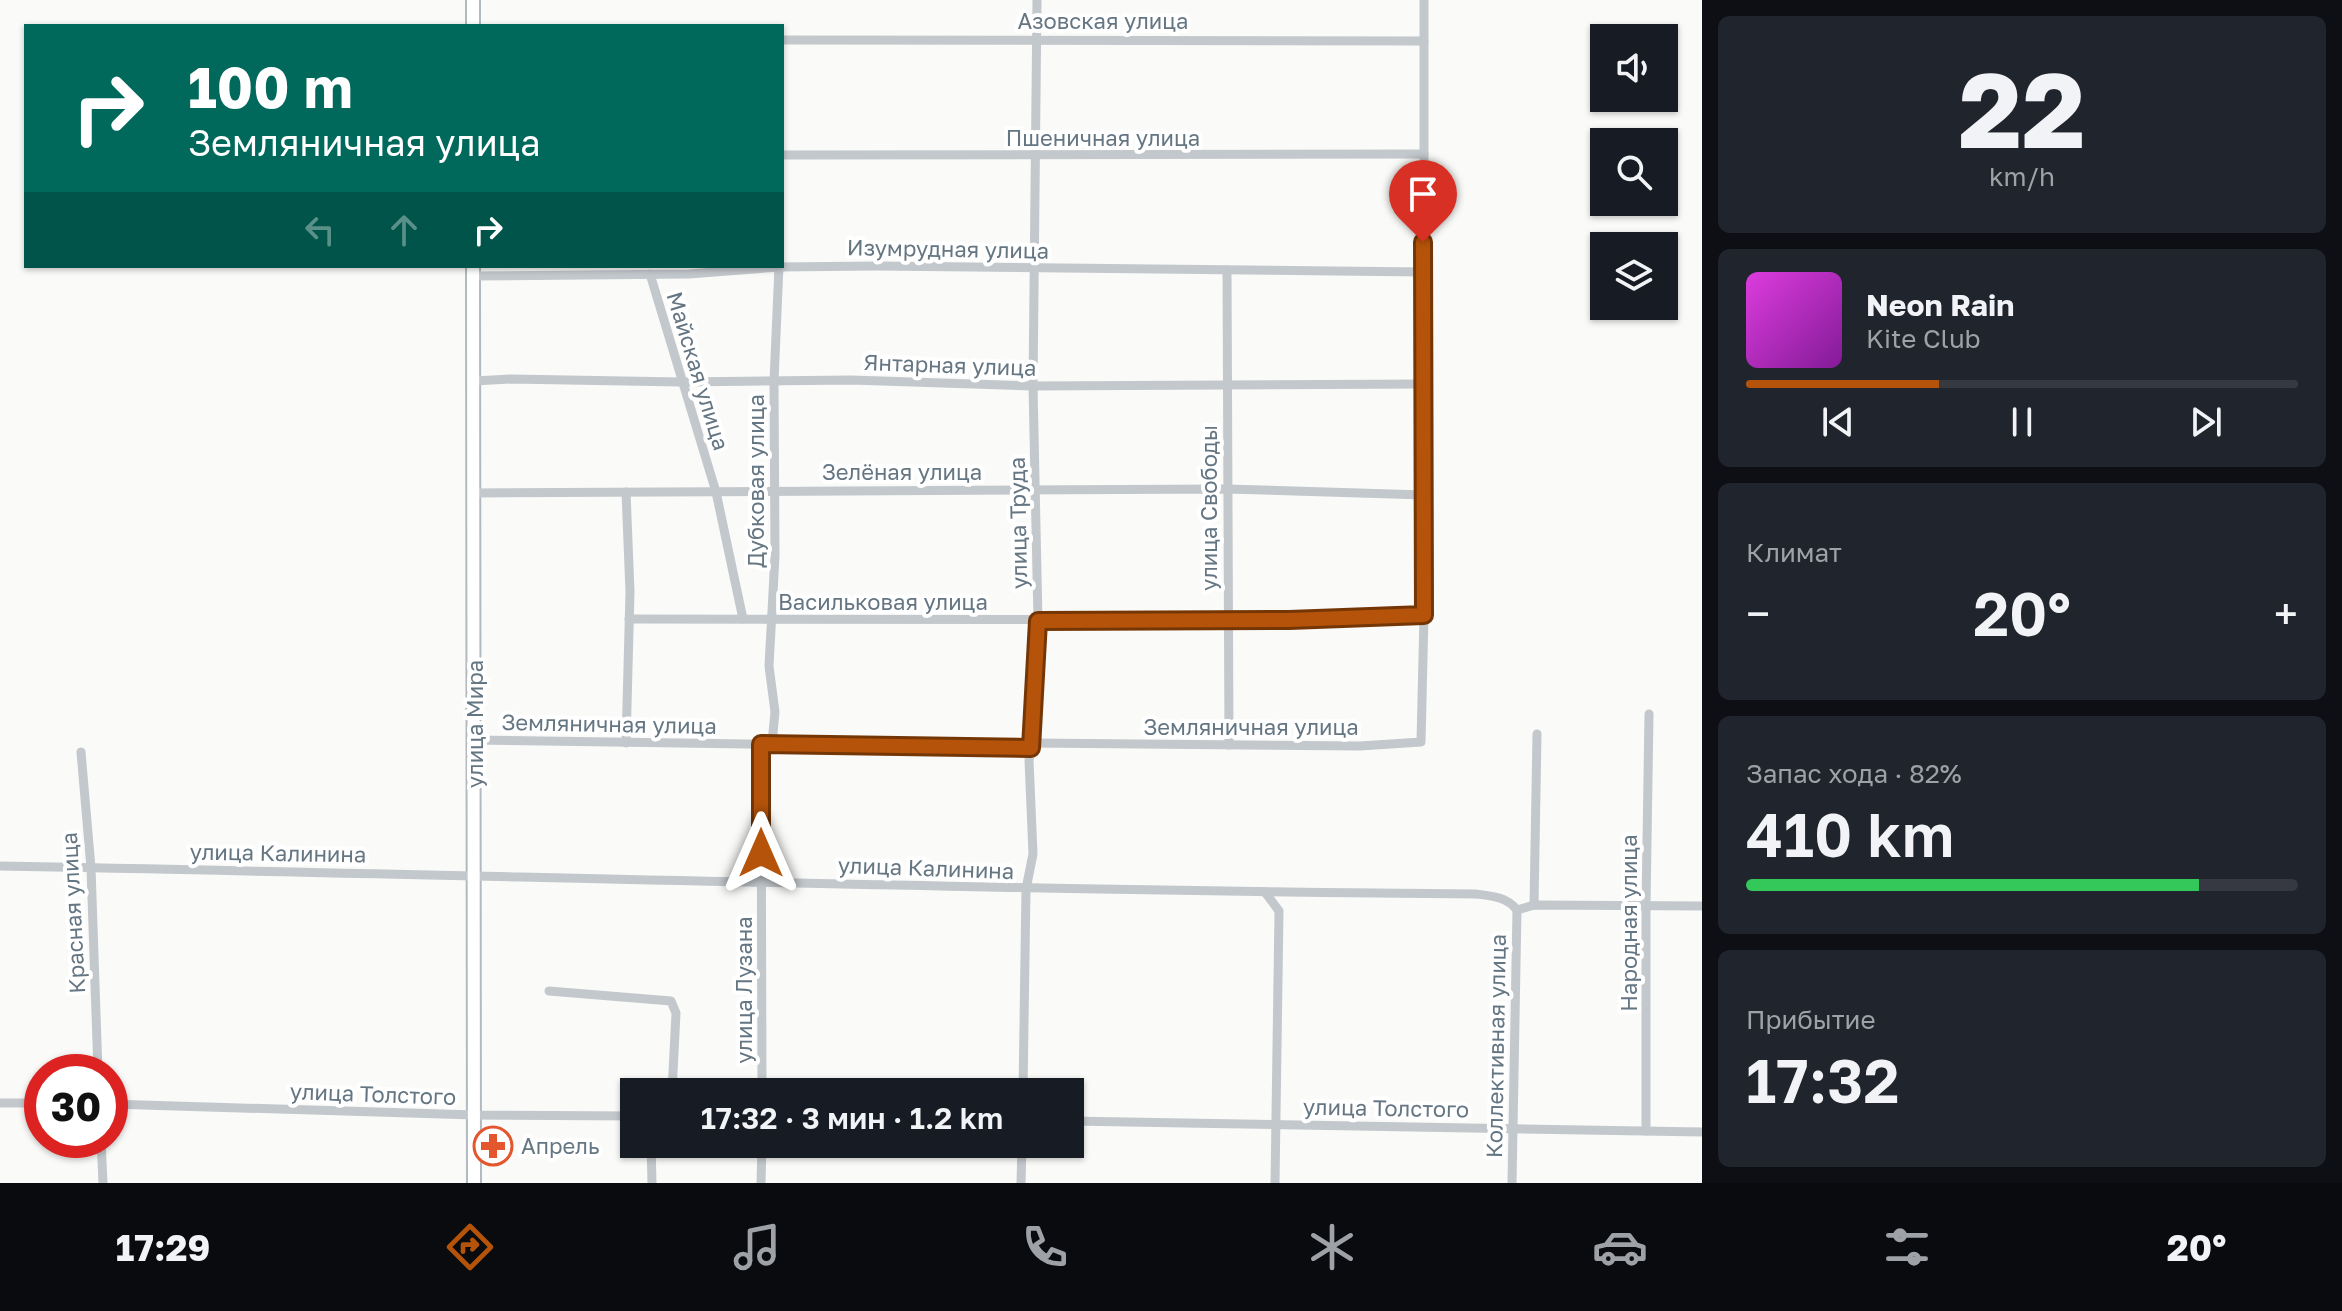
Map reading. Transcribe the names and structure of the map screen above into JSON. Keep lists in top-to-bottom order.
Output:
{
  "streets": {
    "main road": ["улица Мира"],
    "street": [
      "Азовская улица",
      "Пшеничная улица",
      "Изумрудная улица",
      "Янтарная улица",
      "Майская улица",
      "Зелёная улица",
      "Дубковая улица",
      "улица Свободы",
      "улица Труда",
      "Васильковая улица",
      "Земляничная улица",
      "улица Калинина",
      "Красная улица",
      "Народная улица",
      "улица Лузана",
      "Коллективная улица",
      "улица Толстого"
    ]
  },
  "crossings": [
    ["Азовская улица", "улица Труда"],
    ["Пшеничная улица", "улица Труда"],
    ["Изумрудная улица", "Майская улица"],
    ["Изумрудная улица", "улица Свободы"],
    ["Изумрудная улица", "улица Труда"],
    ["Изумрудная улица", "улица Мира"],
    ["Янтарная улица", "Майская улица"],
    ["Янтарная улица", "Дубковая улица"],
    ["Янтарная улица", "улица Свободы"],
    ["Янтарная улица", "улица Труда"],
    ["Янтарная улица", "улица Мира"],
    ["Майская улица", "Зелёная улица"],
    ["Майская улица", "Васильковая улица"],
    ["Зелёная улица", "Дубковая улица"],
    ["Зелёная улица", "улица Свободы"],
    ["Зелёная улица", "улица Труда"],
    ["Зелёная улица", "улица Мира"],
    ["Дубковая улица", "Васильковая улица"],
    ["Дубковая улица", "Земляничная улица"],
    ["улица Свободы", "Васильковая улица"],
    ["улица Свободы", "Земляничная улица"],
    ["улица Труда", "Васильковая улица"],
    ["улица Труда", "Земляничная улица"],
    ["улица Труда", "улица Калинина"],
    ["Васильковая улица", "Земляничная улица"],
    ["улица Мира", "Земляничная улица"],
    ["улица Мира", "улица Калинина"],
    ["улица Мира", "улица Толстого"],
    ["Земляничная улица", "улица Лузана"],
    ["улица Калинина", "Красная улица"],
    ["улица Калинина", "улица Лузана"],
    ["улица Калинина", "Коллективная улица"],
    ["Народная улица", "улица Толстого"],
    ["Коллективная улица", "улица Толстого"]
  ],
  "places": {
    "pharmacy": ["Апрель"]
  },
  "page": {
    "tile": [
      ["22", "km/h"],
      "Климат",
      ["Запас хода · 82%", "410 km"],
      ["Прибытие", "17:32"]
    ],
    "turn": ["100 m", "Земляничная улица"],
    "song": ["Neon Rain", "Kite Club"],
    "heat": ["−", "20°", "+"],
    "limit": "30",
    "trip": "17:32 · 3 мин · 1.2 km",
    "tabs": ["17:29", "20°"]
  }
}
